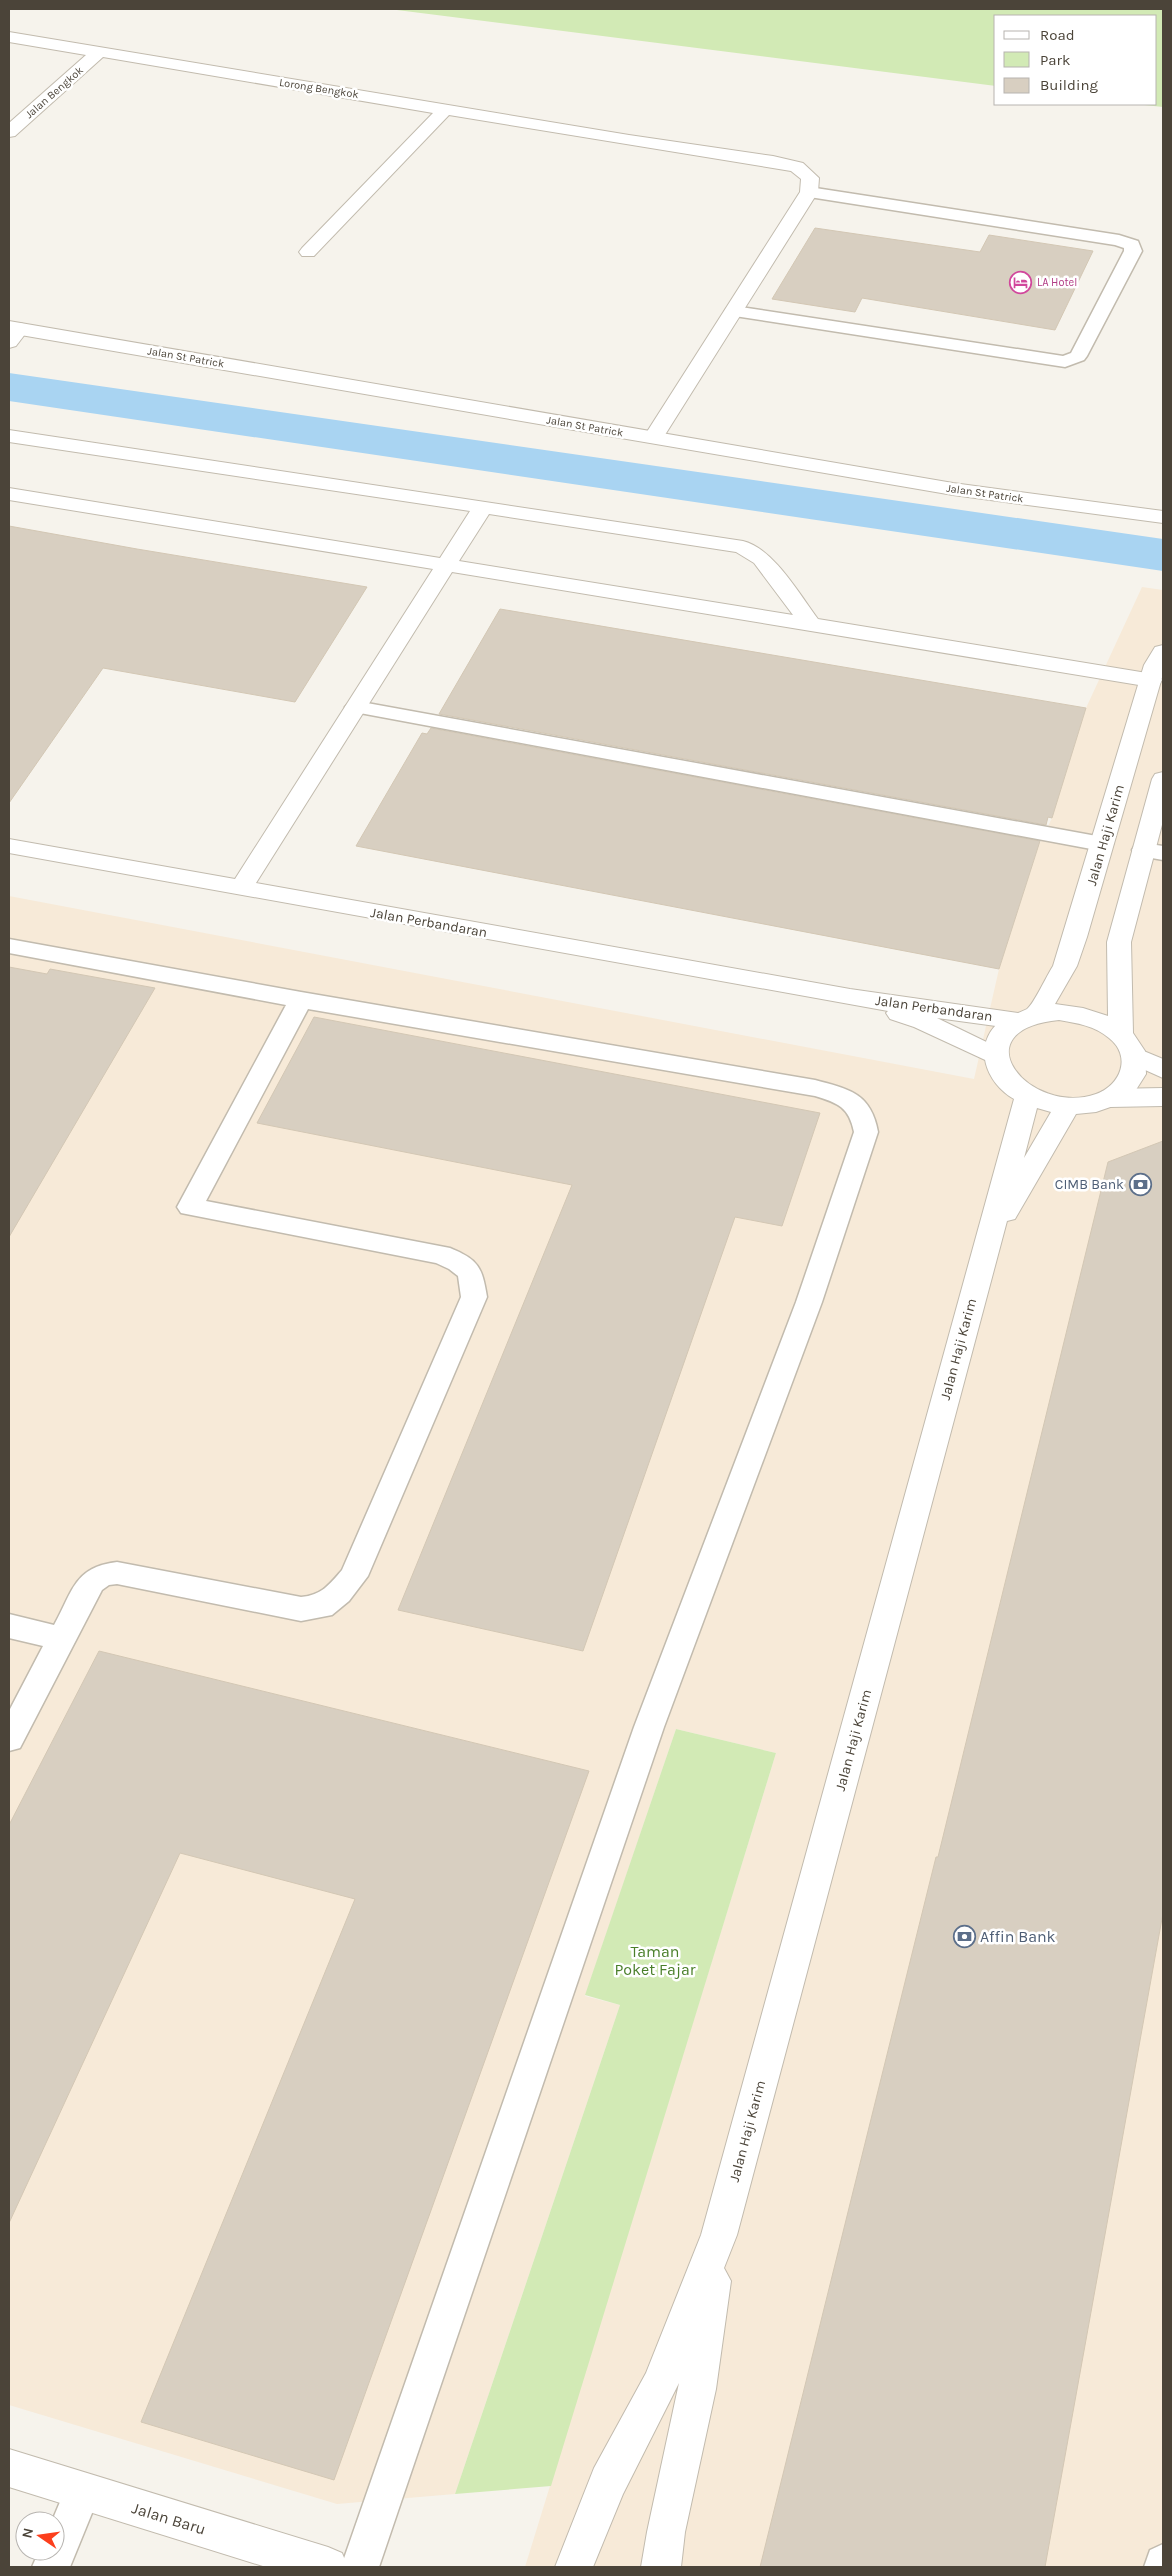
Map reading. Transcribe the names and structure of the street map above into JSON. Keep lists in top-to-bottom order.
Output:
{
  "streets": {
    "street": [
      "Lorong Bengkok",
      "Jalan Bengkok",
      "Jalan St Patrick",
      "Jalan Haji Karim",
      "Jalan Perbandaran",
      "Jalan Baru"
    ]
  },
  "crossings": [
    ["Lorong Bengkok", "Jalan Bengkok"],
    ["Jalan Haji Karim", "Jalan Perbandaran"]
  ],
  "parks": ["Taman Poket Fajar"],
  "places": {
    "hotel": ["LA Hotel"],
    "bank": ["CIMB Bank", "Affin Bank"]
  },
  "legend": ["Road", "Park", "Building"],
  "north": "left"
}
